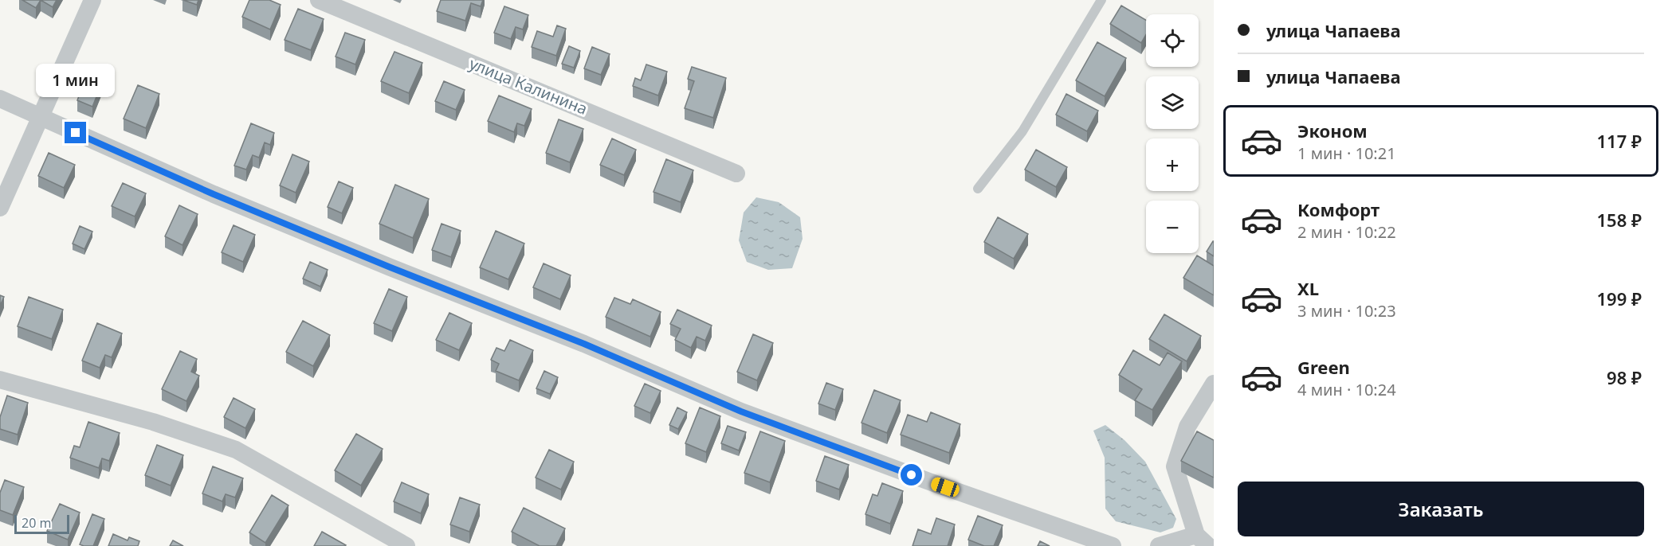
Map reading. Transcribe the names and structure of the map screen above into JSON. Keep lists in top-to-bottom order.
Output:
{
  "streets": {
    "street": ["улица Калинина"]
  },
  "scale_bar": "20 m",
  "page": {
    "banner": ["улица Чапаева", "улица Чапаева"],
    "map_buttons": ["+", "−"],
    "bubble": "1 мин",
    "list": [
      {
        "name": "Эконом",
        "note": "1 мин · 10:21",
        "value": "117 ₽"
      },
      {
        "name": "Комфорт",
        "note": "2 мин · 10:22",
        "value": "158 ₽"
      },
      {
        "name": "XL",
        "note": "3 мин · 10:23",
        "value": "199 ₽"
      },
      {
        "name": "Green",
        "note": "4 мин · 10:24",
        "value": "98 ₽"
      }
    ],
    "buttons": "Заказать",
    "scale": "20 m"
  }
}
